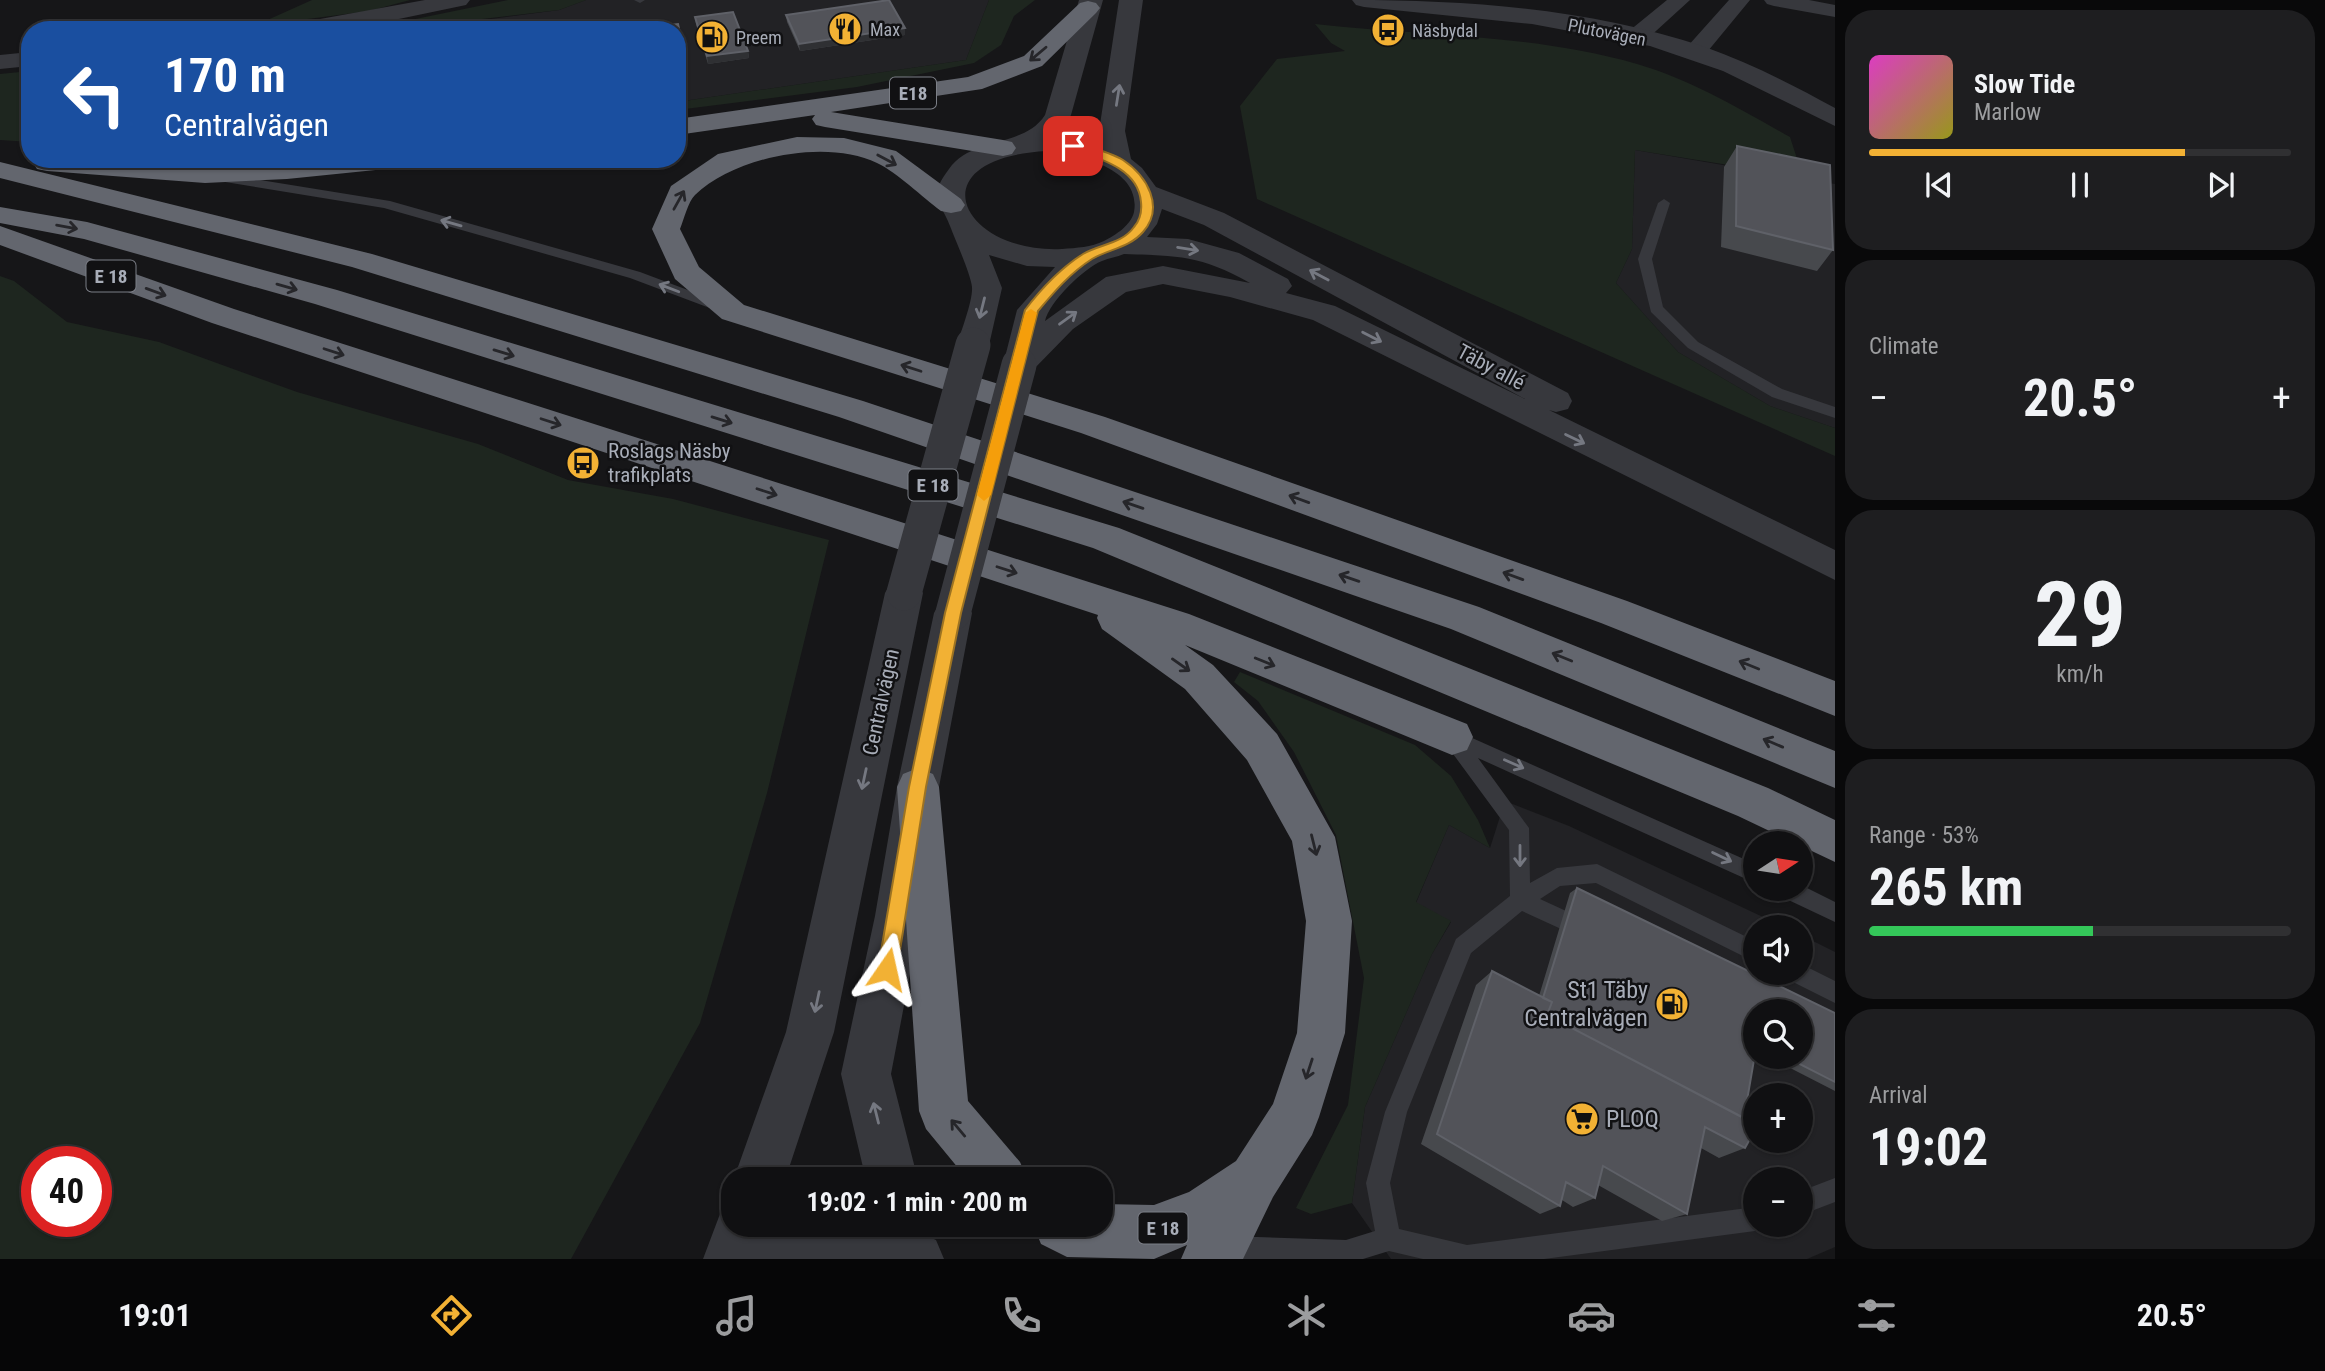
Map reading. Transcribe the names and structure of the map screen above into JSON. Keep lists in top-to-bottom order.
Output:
{
  "streets": {
    "highway": ["E18", "E 18"],
    "street": ["Plutovägen", "Täby allé", "Centralvägen"]
  },
  "crossings": [
    ["E18", "Täby allé"],
    ["E18", "Centralvägen"],
    ["Täby allé", "Centralvägen"]
  ],
  "places": {
    "restaurant": ["Max"],
    "bus stop": ["Näsbydal", "Roslags Näsby trafikplats"],
    "fuel station": ["Preem", "St1 Täby Centralvägen"],
    "supermarket": ["PLOQ"]
  },
  "north": "right",
  "page": {
    "turn": ["170 m", "Centralvägen"],
    "song": ["Slow Tide", "Marlow"],
    "tile": [
      "Climate",
      ["29", "km/h"],
      ["Range · 53%", "265 km"],
      ["Arrival", "19:02"]
    ],
    "heat": ["−", "20.5°", "+"],
    "map_buttons": ["+", "−"],
    "limit": "40",
    "trip": "19:02 · 1 min · 200 m",
    "tabs": ["19:01", "20.5°"]
  }
}
